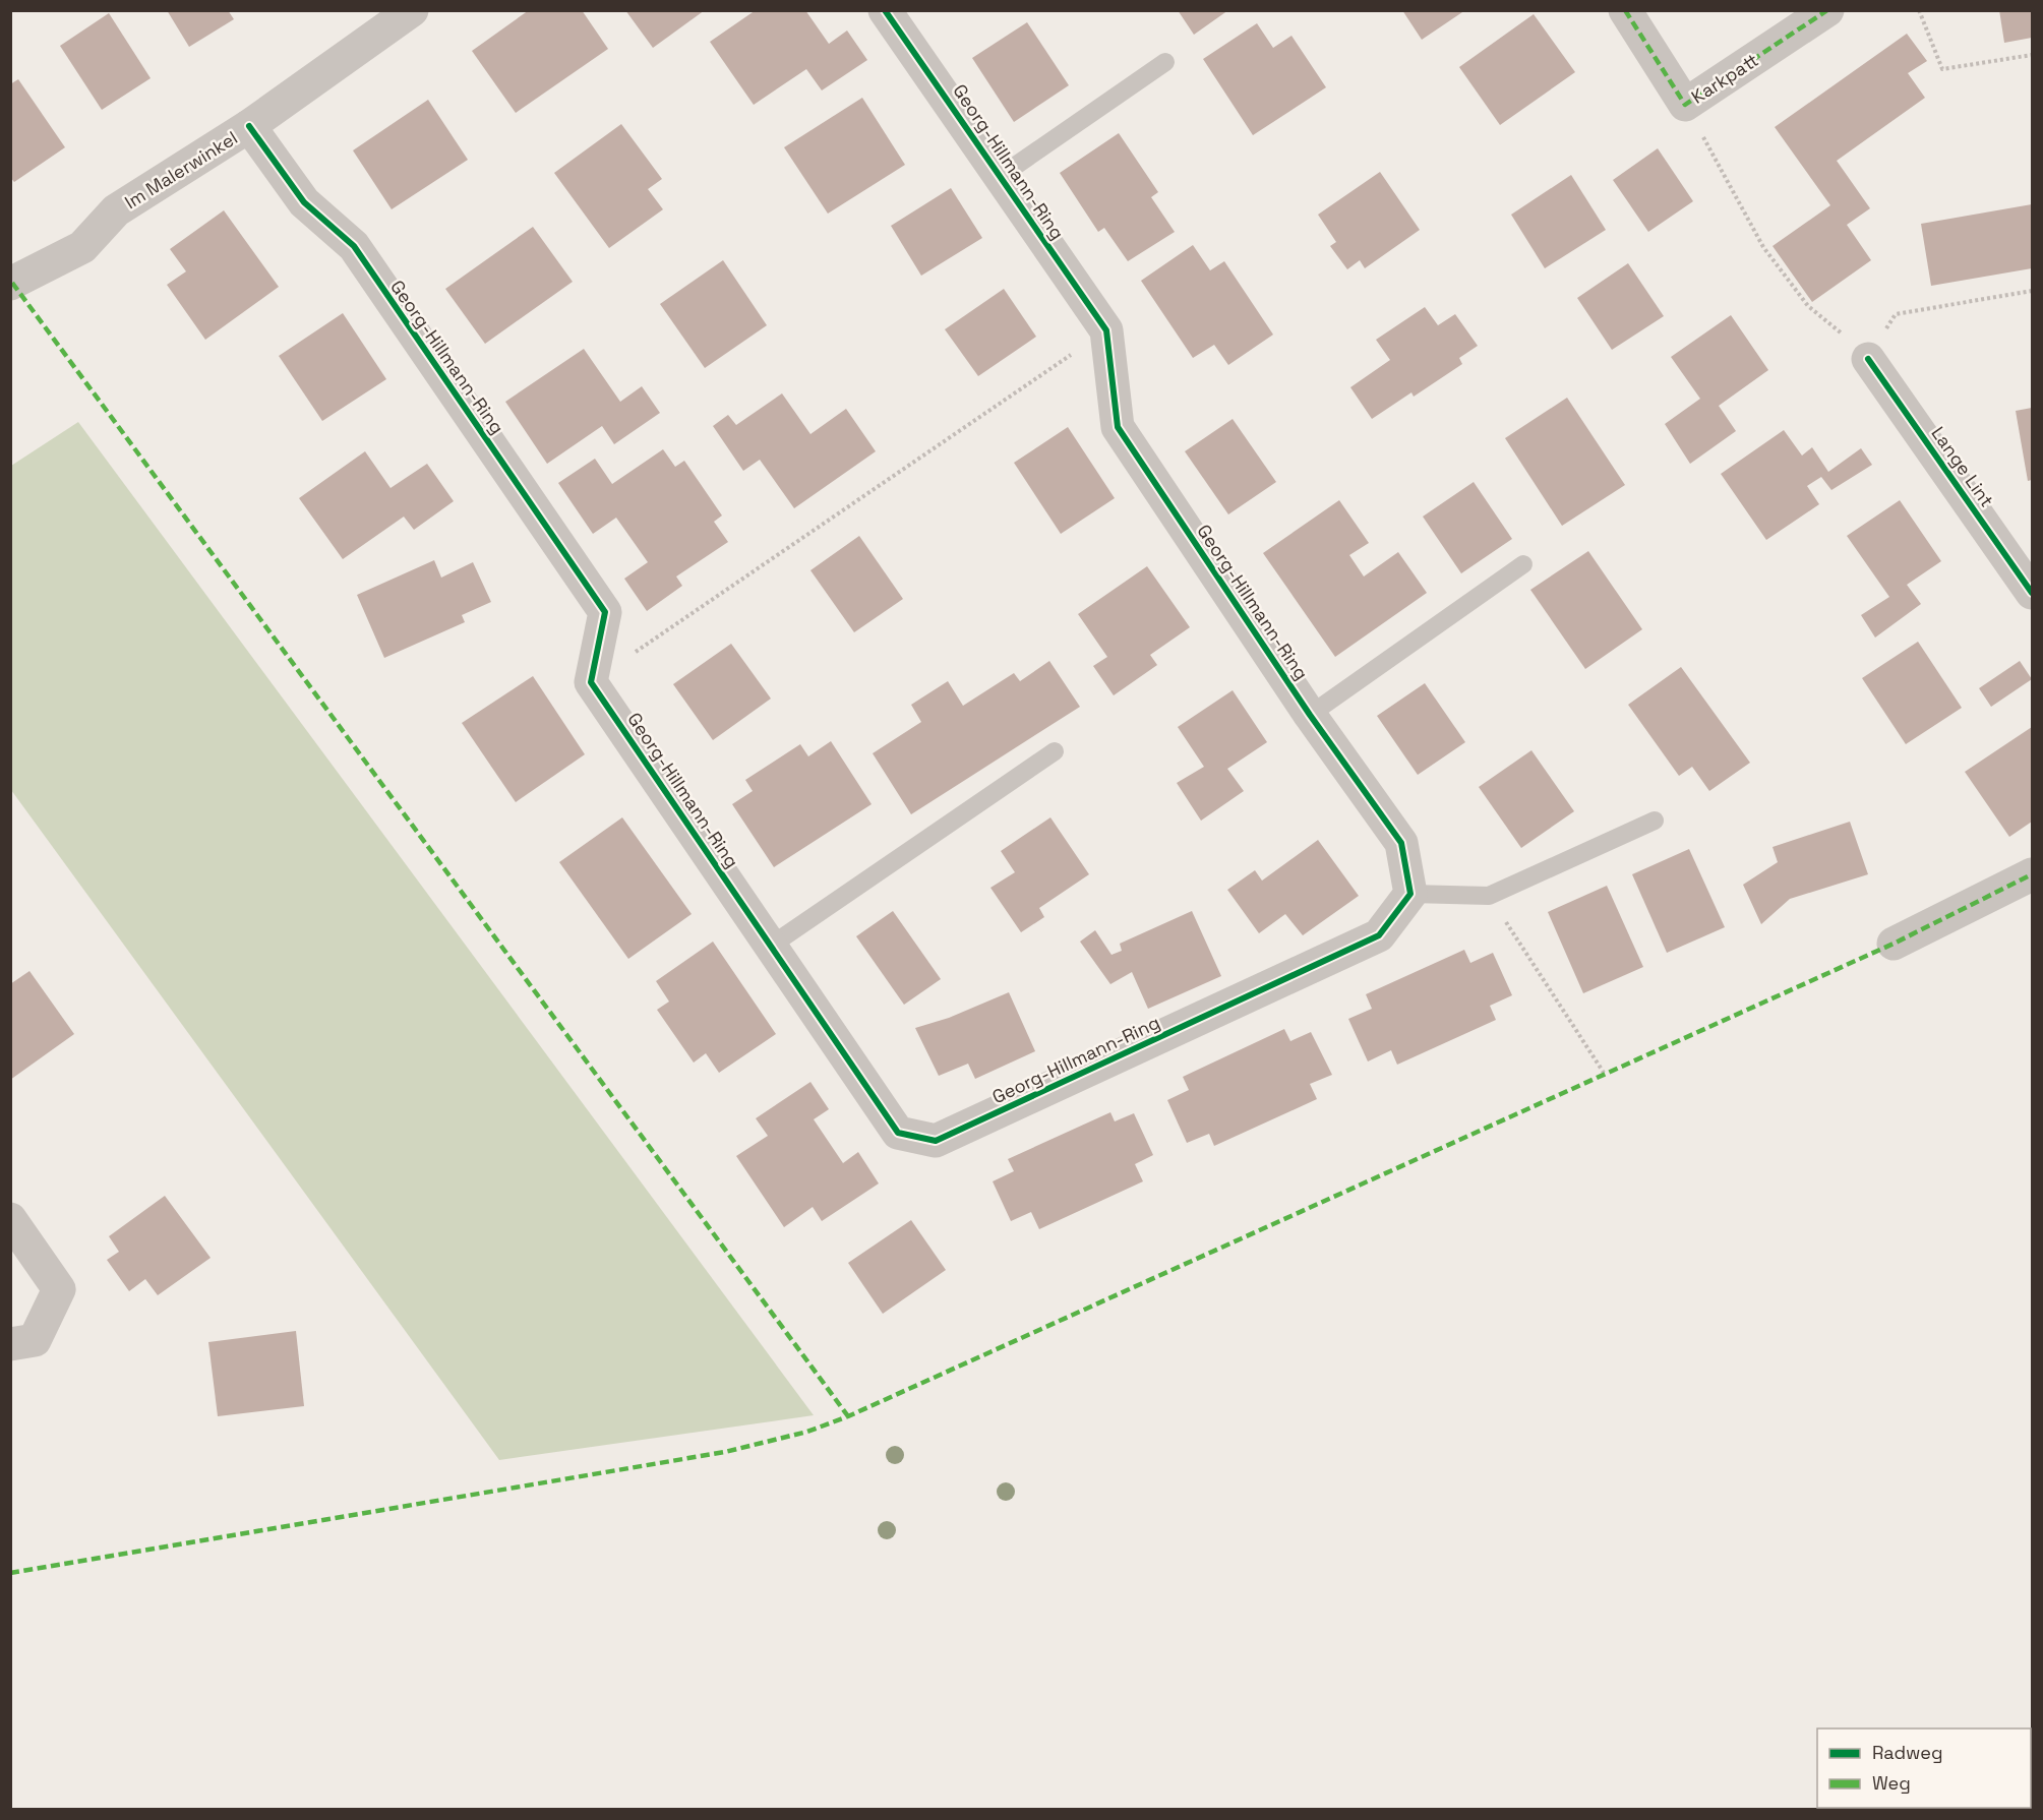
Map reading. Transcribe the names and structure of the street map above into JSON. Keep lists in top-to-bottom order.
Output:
{
  "streets": {
    "street": [
      "Karkpatt",
      "Georg-Hillmann-Ring",
      "Im Malerwinkel",
      "Lange Lint"
    ]
  },
  "crossings": [
    ["Georg-Hillmann-Ring", "Im Malerwinkel"]
  ],
  "legend": ["Radweg", "Weg"]
}
